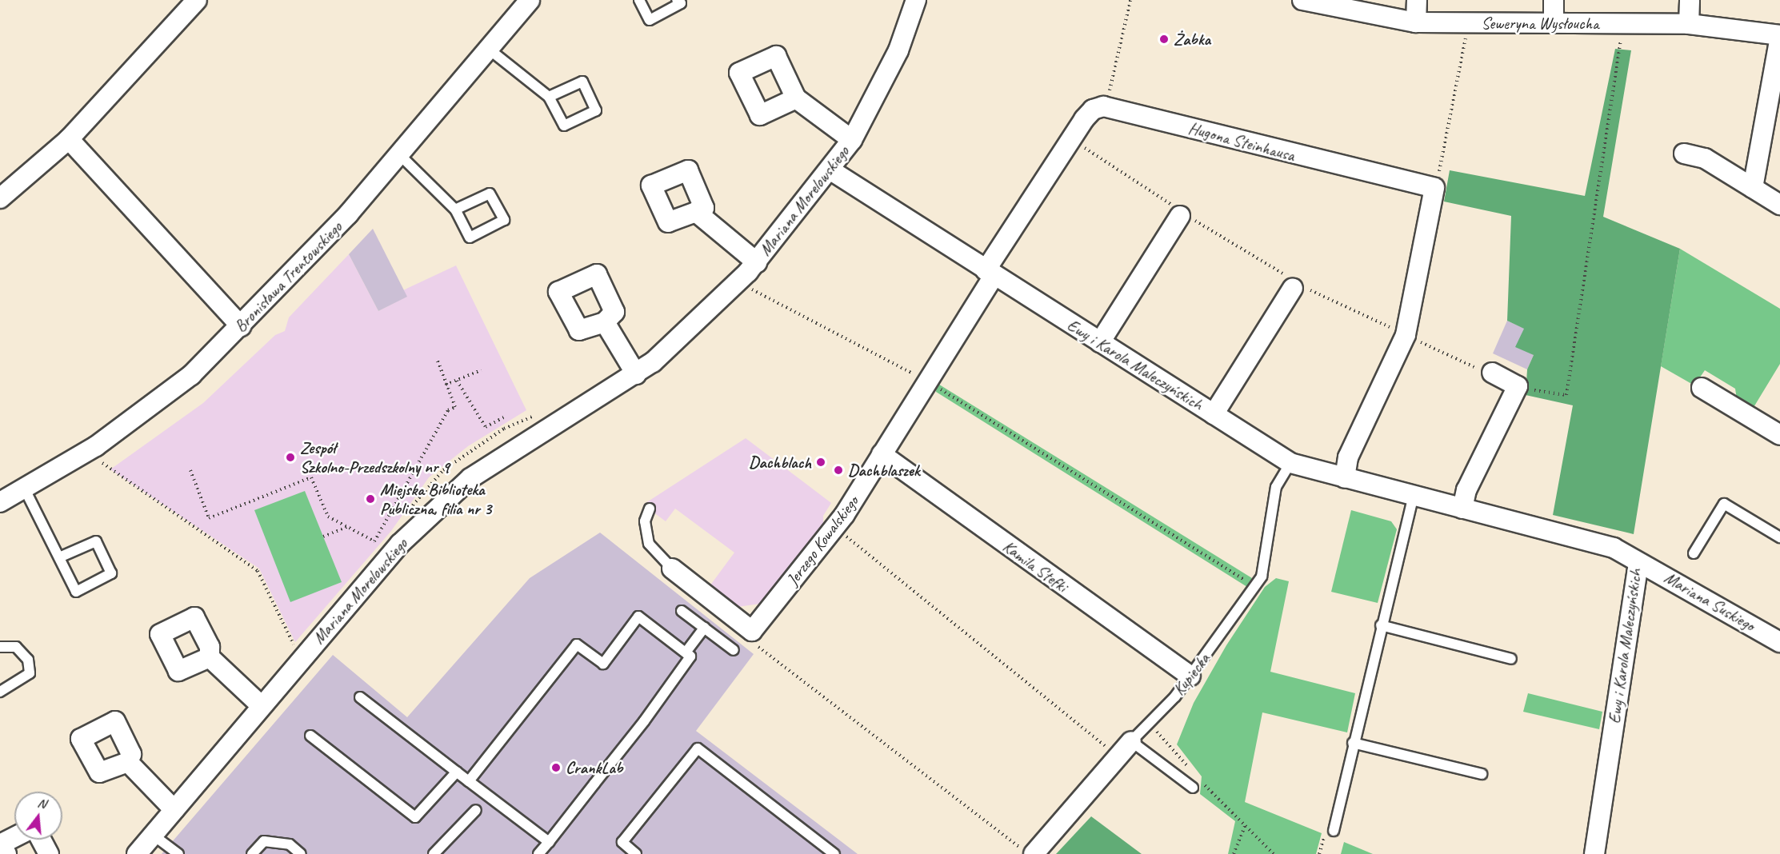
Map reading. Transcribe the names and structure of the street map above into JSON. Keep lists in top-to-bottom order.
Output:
{
  "streets": {
    "street": [
      "Seweryna Wysłoucha",
      "Hugona Steinhausa",
      "Mariana Morelowskiego",
      "Bronisława Trentowskiego",
      "Ewy i Karola Maleczyńskich",
      "Jerzego Kowalskiego",
      "Kamila Stefki",
      "Mariana Suskiego",
      "Kupiecka"
    ]
  },
  "crossings": [
    ["Mariana Morelowskiego", "Ewy i Karola Maleczyńskich"],
    ["Ewy i Karola Maleczyńskich", "Jerzego Kowalskiego"],
    ["Ewy i Karola Maleczyńskich", "Mariana Suskiego"],
    ["Ewy i Karola Maleczyńskich", "Kupiecka"],
    ["Jerzego Kowalskiego", "Kamila Stefki"],
    ["Kamila Stefki", "Kupiecka"]
  ],
  "places": [
    "Żabka",
    "Zespół Szkolno-Przedszkolny nr 9",
    "Dachblach",
    "Dachblaszek",
    "Miejska Biblioteka Publiczna, filia nr 3",
    "CrankLab"
  ],
  "north": "top"
}
